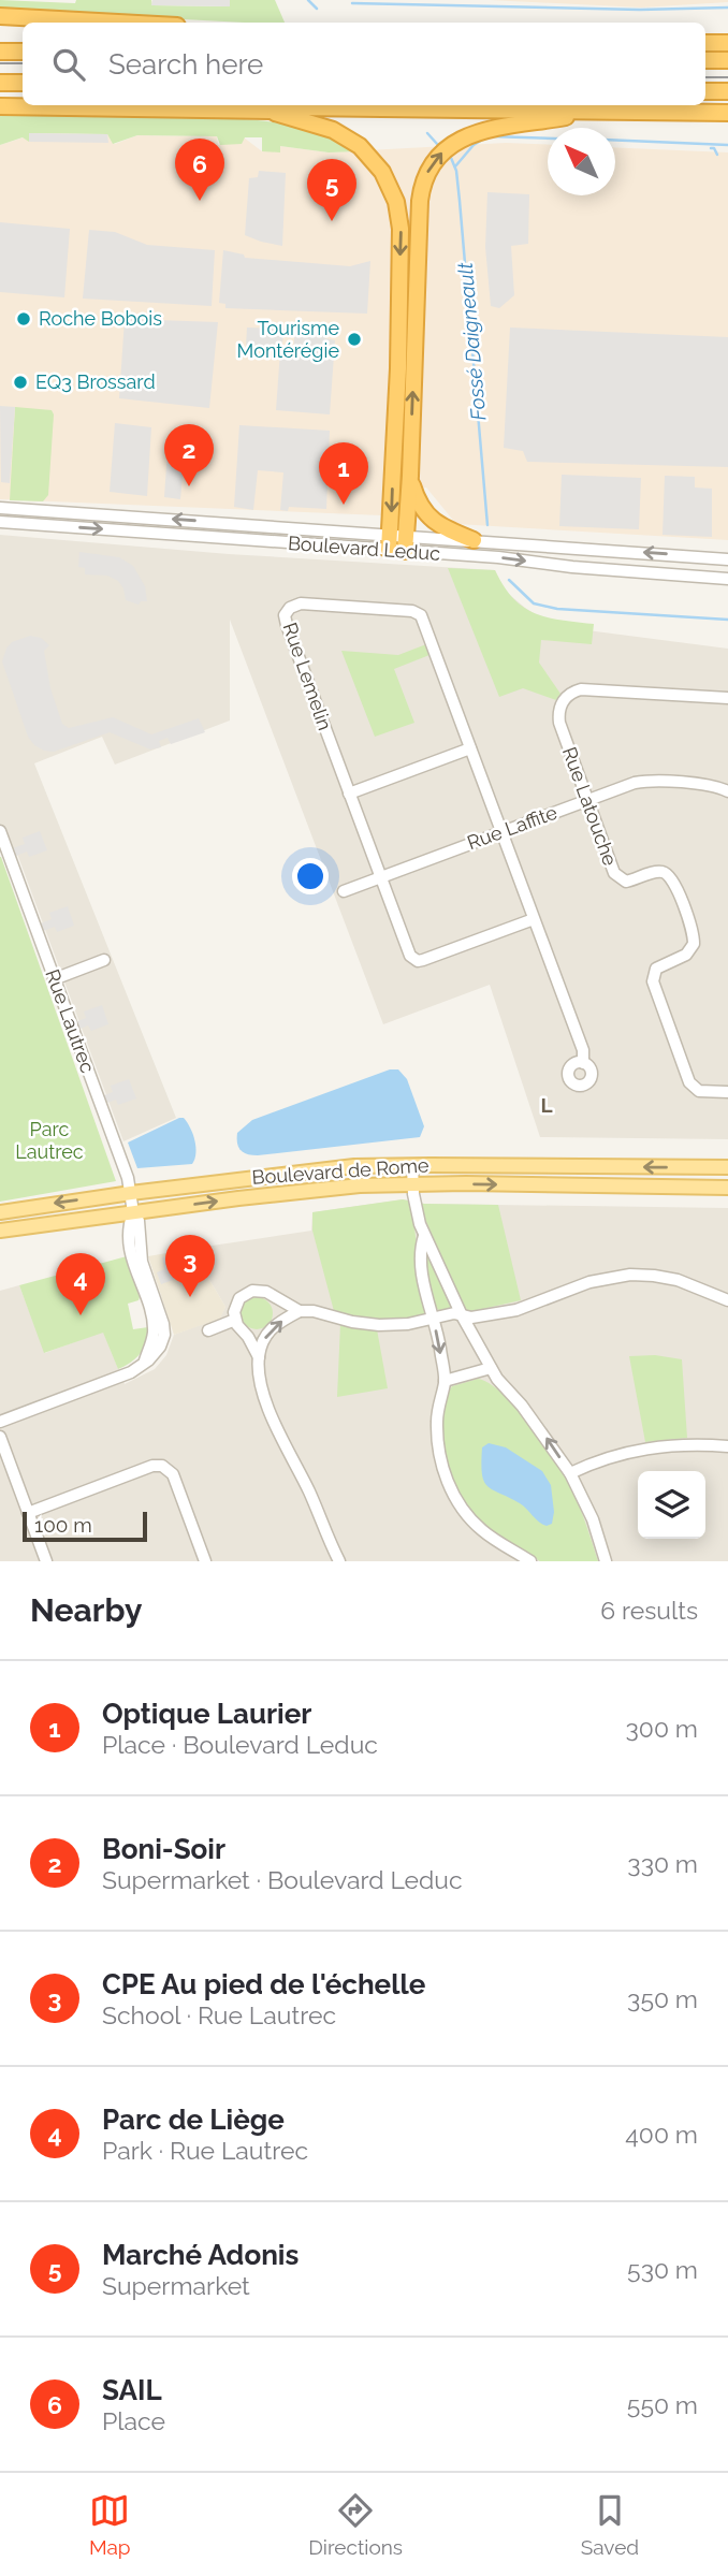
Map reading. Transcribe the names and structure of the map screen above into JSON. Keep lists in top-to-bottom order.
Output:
{
  "streets": {
    "main road": ["Boulevard de Rome"],
    "street": [
      "Boulevard Leduc",
      "Rue Lemelin",
      "Rue Latouche",
      "Rue Laffite",
      "Rue Lautrec"
    ]
  },
  "crossings": [
    ["Rue Lemelin", "Rue Laffite"],
    ["Rue Latouche", "Rue Laffite"],
    ["Rue Lautrec", "Boulevard de Rome"]
  ],
  "districts": ["L"],
  "water": ["Fossé Daigneault"],
  "parks": ["Parc Lautrec"],
  "places": ["Roche Bobois", "Tourisme Montérégie", "EQ3 Brossard"],
  "scale_bar": "100 m",
  "north": "top left",
  "page": {
    "search": "Search here",
    "pins": [
      "6",
      "5",
      "2",
      "1",
      "3",
      "4"
    ],
    "scale": "100 m",
    "heading": ["Nearby", "6 results"],
    "list": [
      {
        "mark": "1",
        "name": "Optique Laurier",
        "note": "Place · Boulevard Leduc",
        "value": "300 m"
      },
      {
        "mark": "2",
        "name": "Boni-Soir",
        "note": "Supermarket · Boulevard Leduc",
        "value": "330 m"
      },
      {
        "mark": "3",
        "name": "CPE Au pied de l'échelle",
        "note": "School · Rue Lautrec",
        "value": "350 m"
      },
      {
        "mark": "4",
        "name": "Parc de Liège",
        "note": "Park · Rue Lautrec",
        "value": "400 m"
      },
      {
        "mark": "5",
        "name": "Marché Adonis",
        "note": "Supermarket",
        "value": "530 m"
      },
      {
        "mark": "6",
        "name": "SAIL",
        "note": "Place",
        "value": "550 m"
      }
    ],
    "nav": ["Map", "Directions", "Saved"]
  }
}
